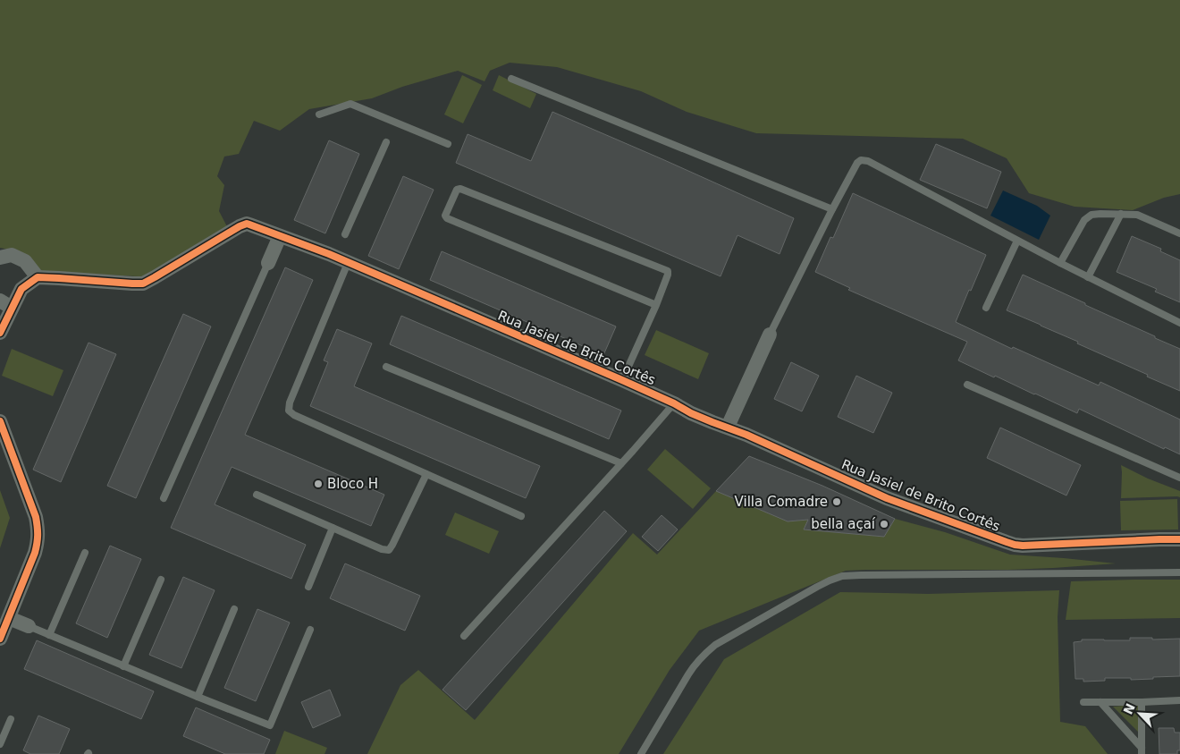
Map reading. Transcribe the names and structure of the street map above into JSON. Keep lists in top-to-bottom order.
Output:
{
  "streets": {
    "street": ["Rua Jasiel de Brito Cortês"]
  },
  "places": ["Bloco H", "Villa Comadre", "bella açaí"],
  "north": "top left"
}
